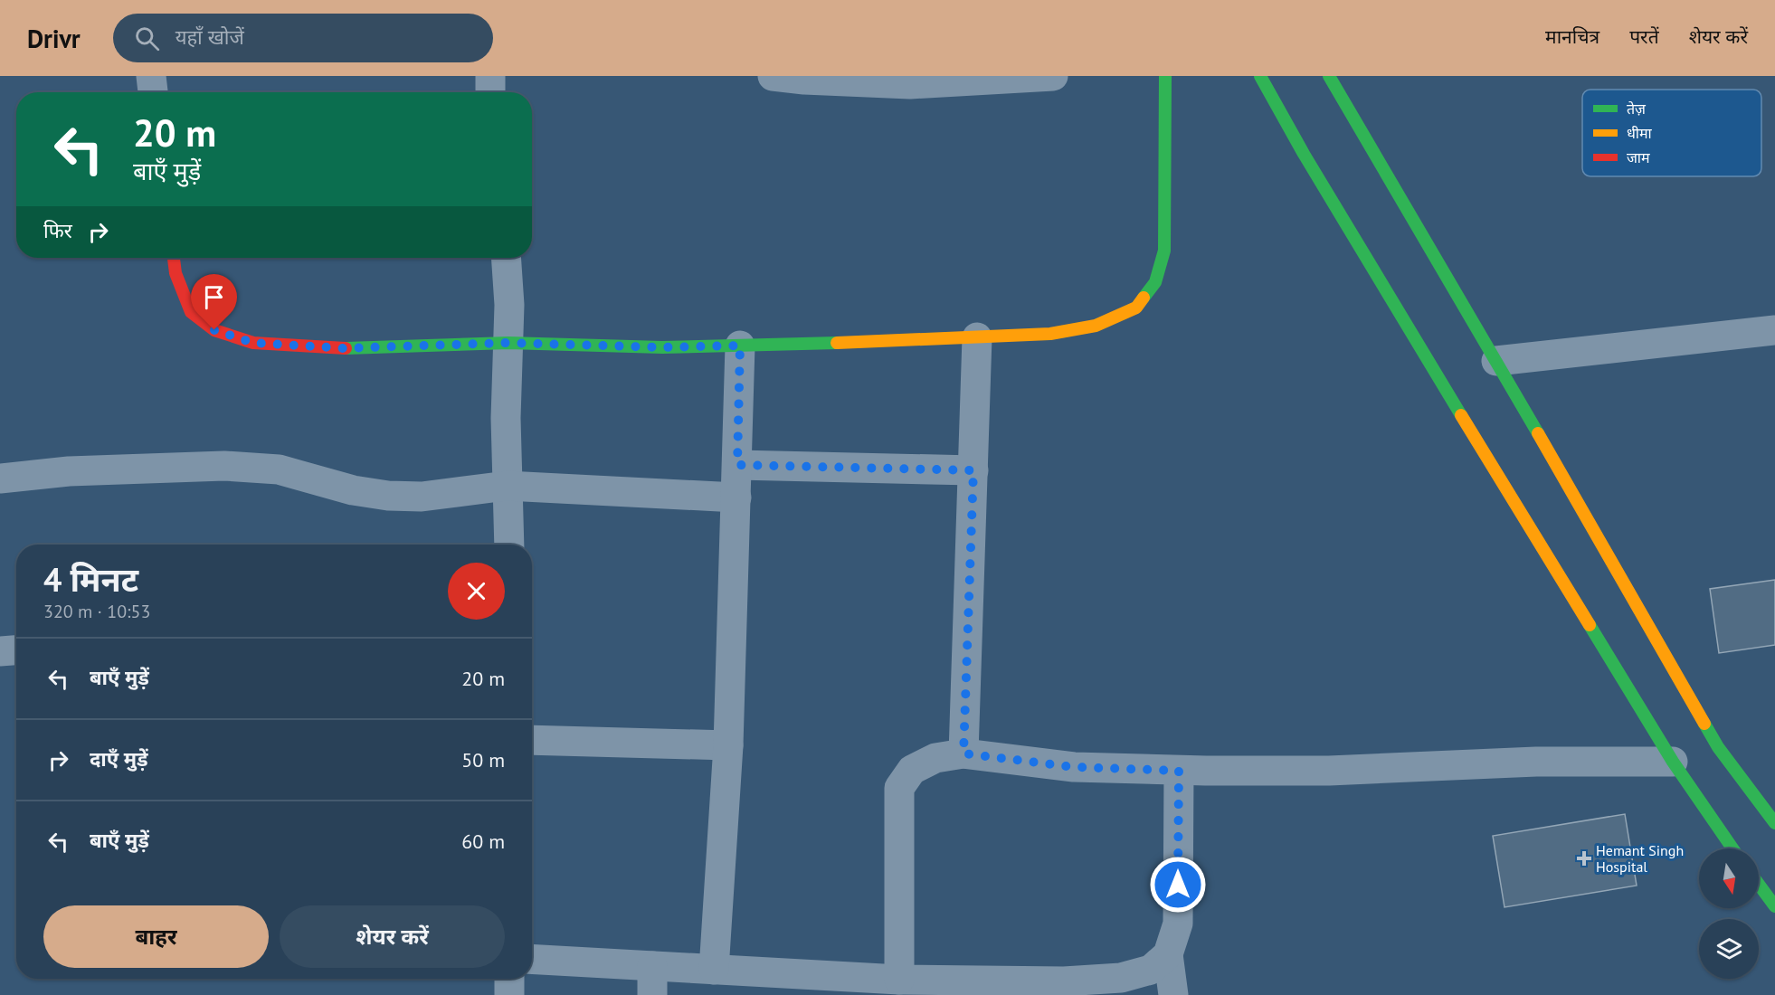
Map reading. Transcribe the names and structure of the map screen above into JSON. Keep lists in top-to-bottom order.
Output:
{
  "places": {
    "health": ["Hemant Singh Hospital"]
  },
  "legend": ["तेज़", "धीमा", "जाम"],
  "north": "bottom",
  "page": {
    "header": "Drivr",
    "search": "यहाँ खोजें",
    "nav": ["मानचित्र", "परतें", "शेयर करें"],
    "turn": ["20 m", "बाएँ मुड़ें"],
    "then": "फिर",
    "heading": ["4 मिनट", "320 m · 10:53"],
    "list": [
      {
        "name": "बाएँ मुड़ें",
        "value": "20 m"
      },
      {
        "name": "दाएँ मुड़ें",
        "value": "50 m"
      },
      {
        "name": "बाएँ मुड़ें",
        "value": "60 m"
      }
    ],
    "buttons": ["बाहर", "शेयर करें"]
  }
}
